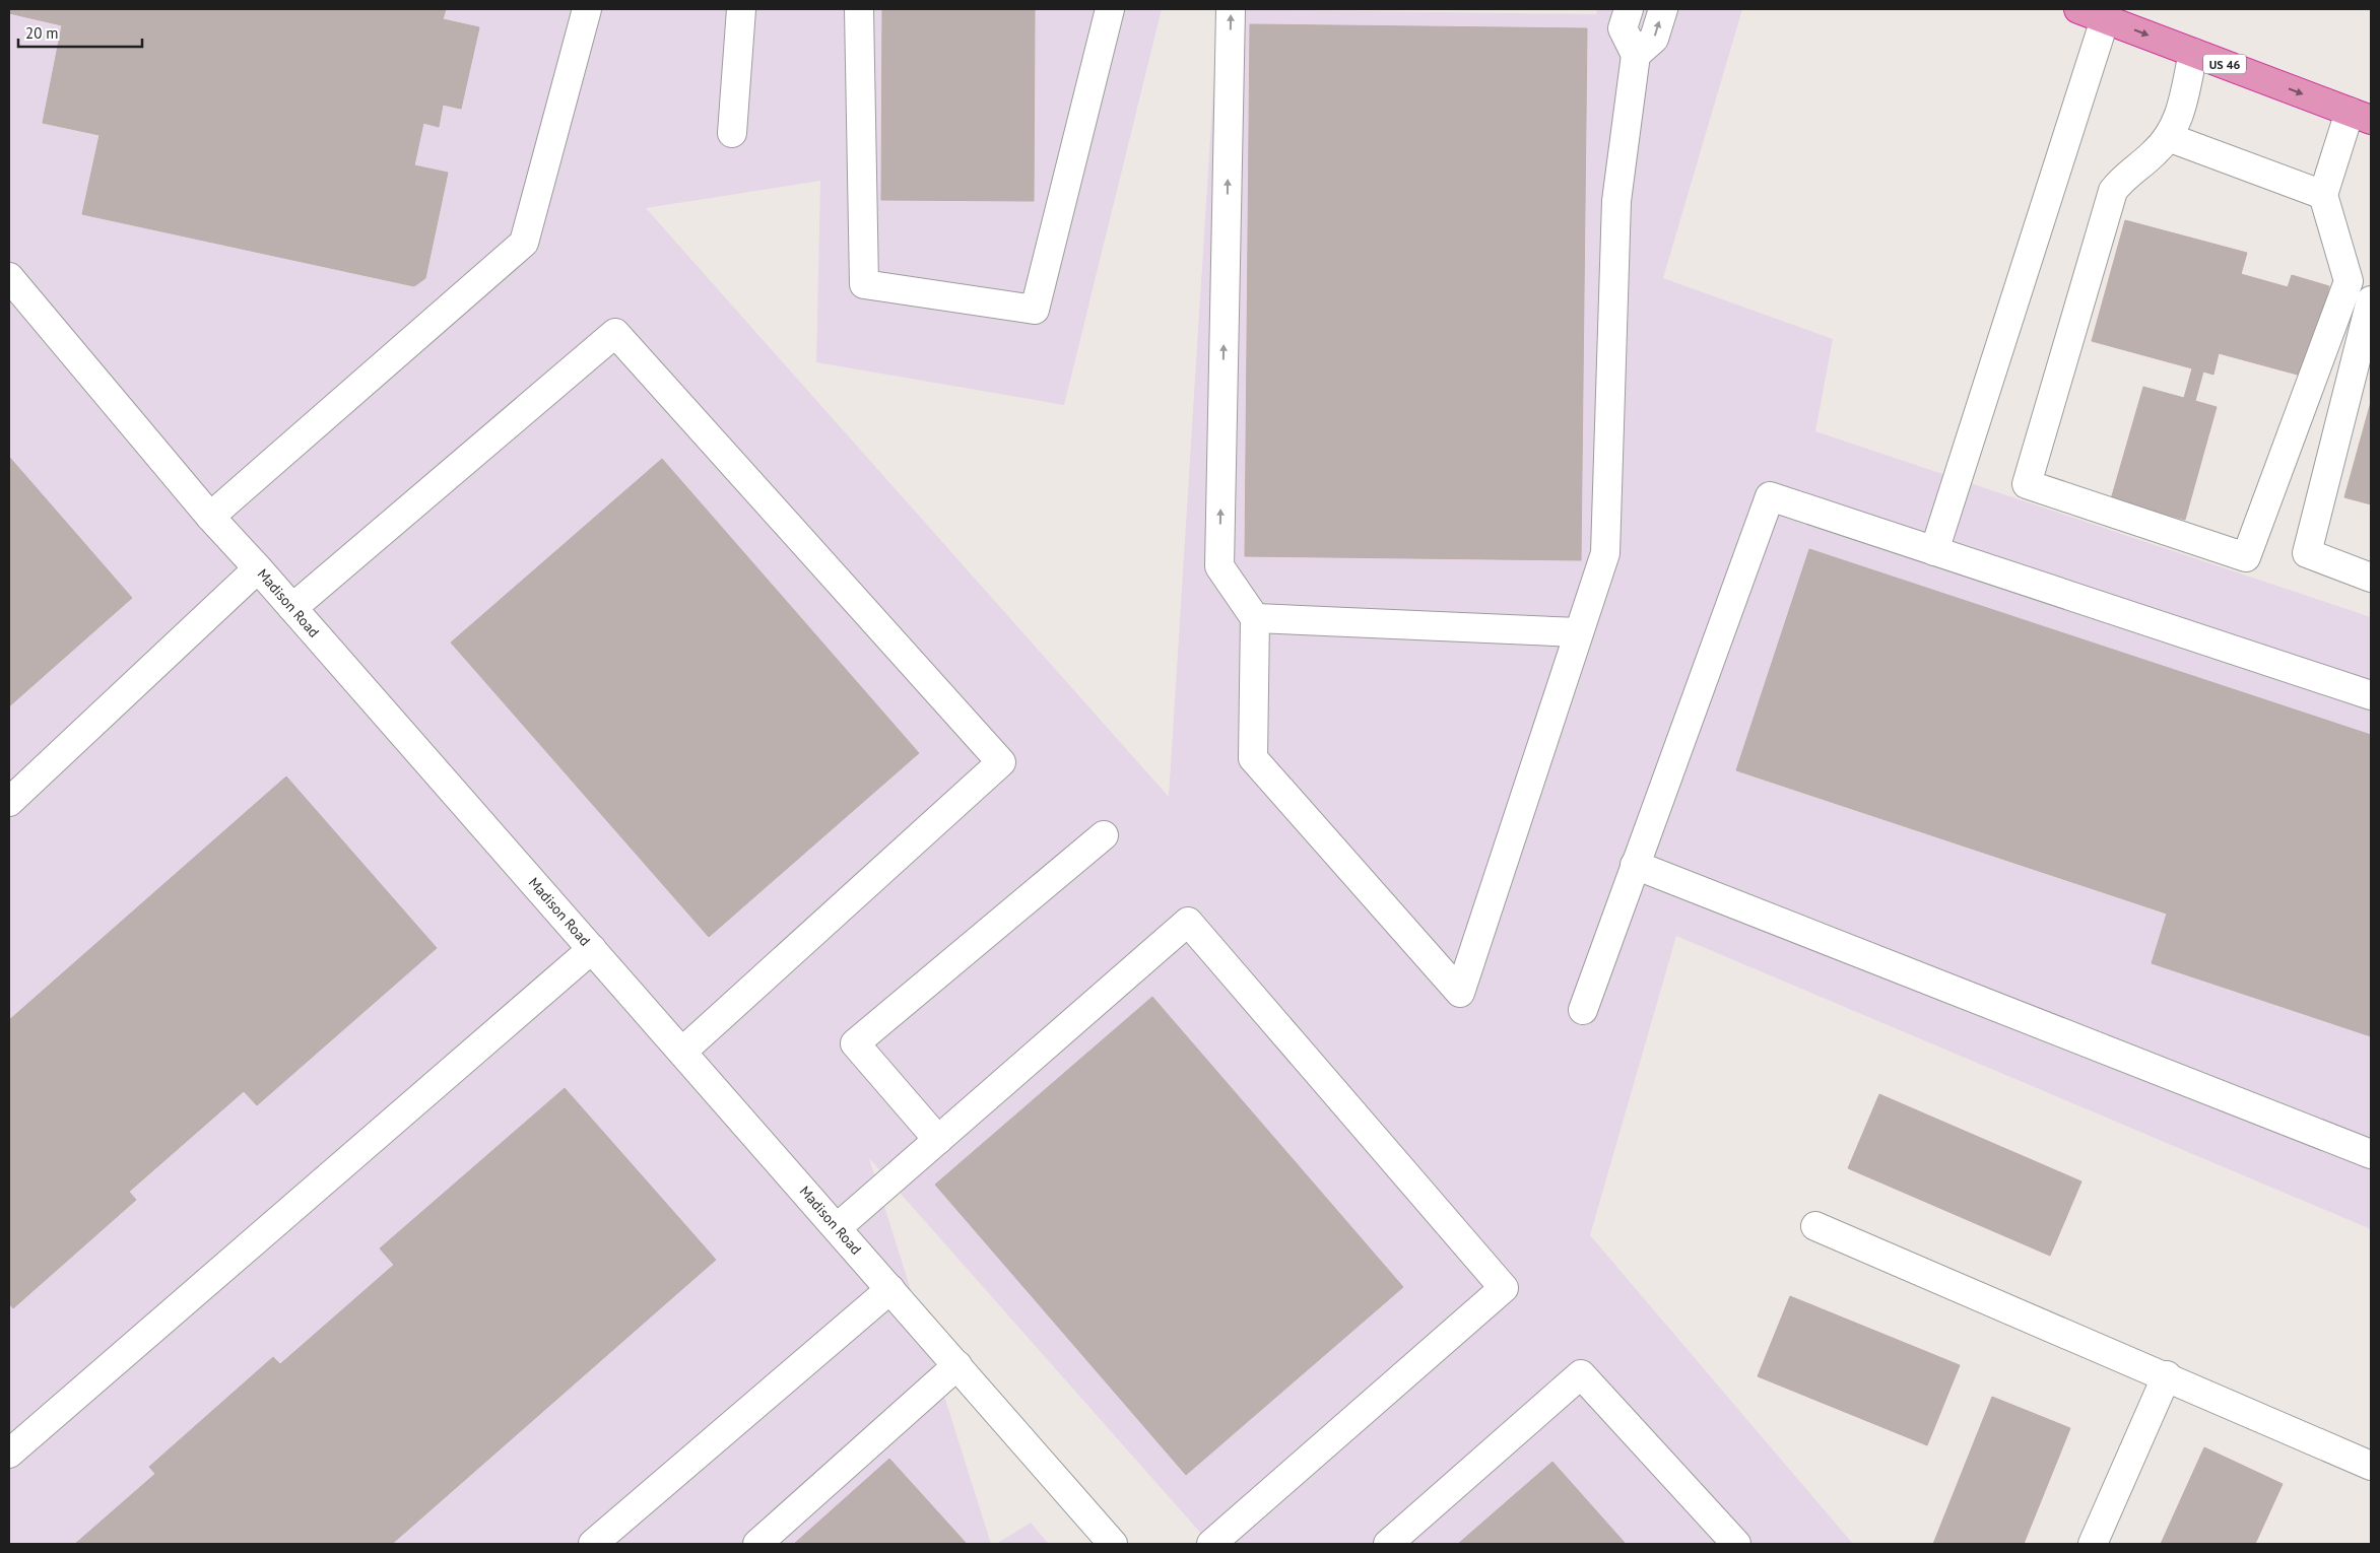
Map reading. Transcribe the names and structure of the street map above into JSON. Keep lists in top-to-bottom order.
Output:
{
  "streets": {
    "highway": ["US 46"],
    "street": ["Madison Road"]
  },
  "scale_bar": "20 m"
}
